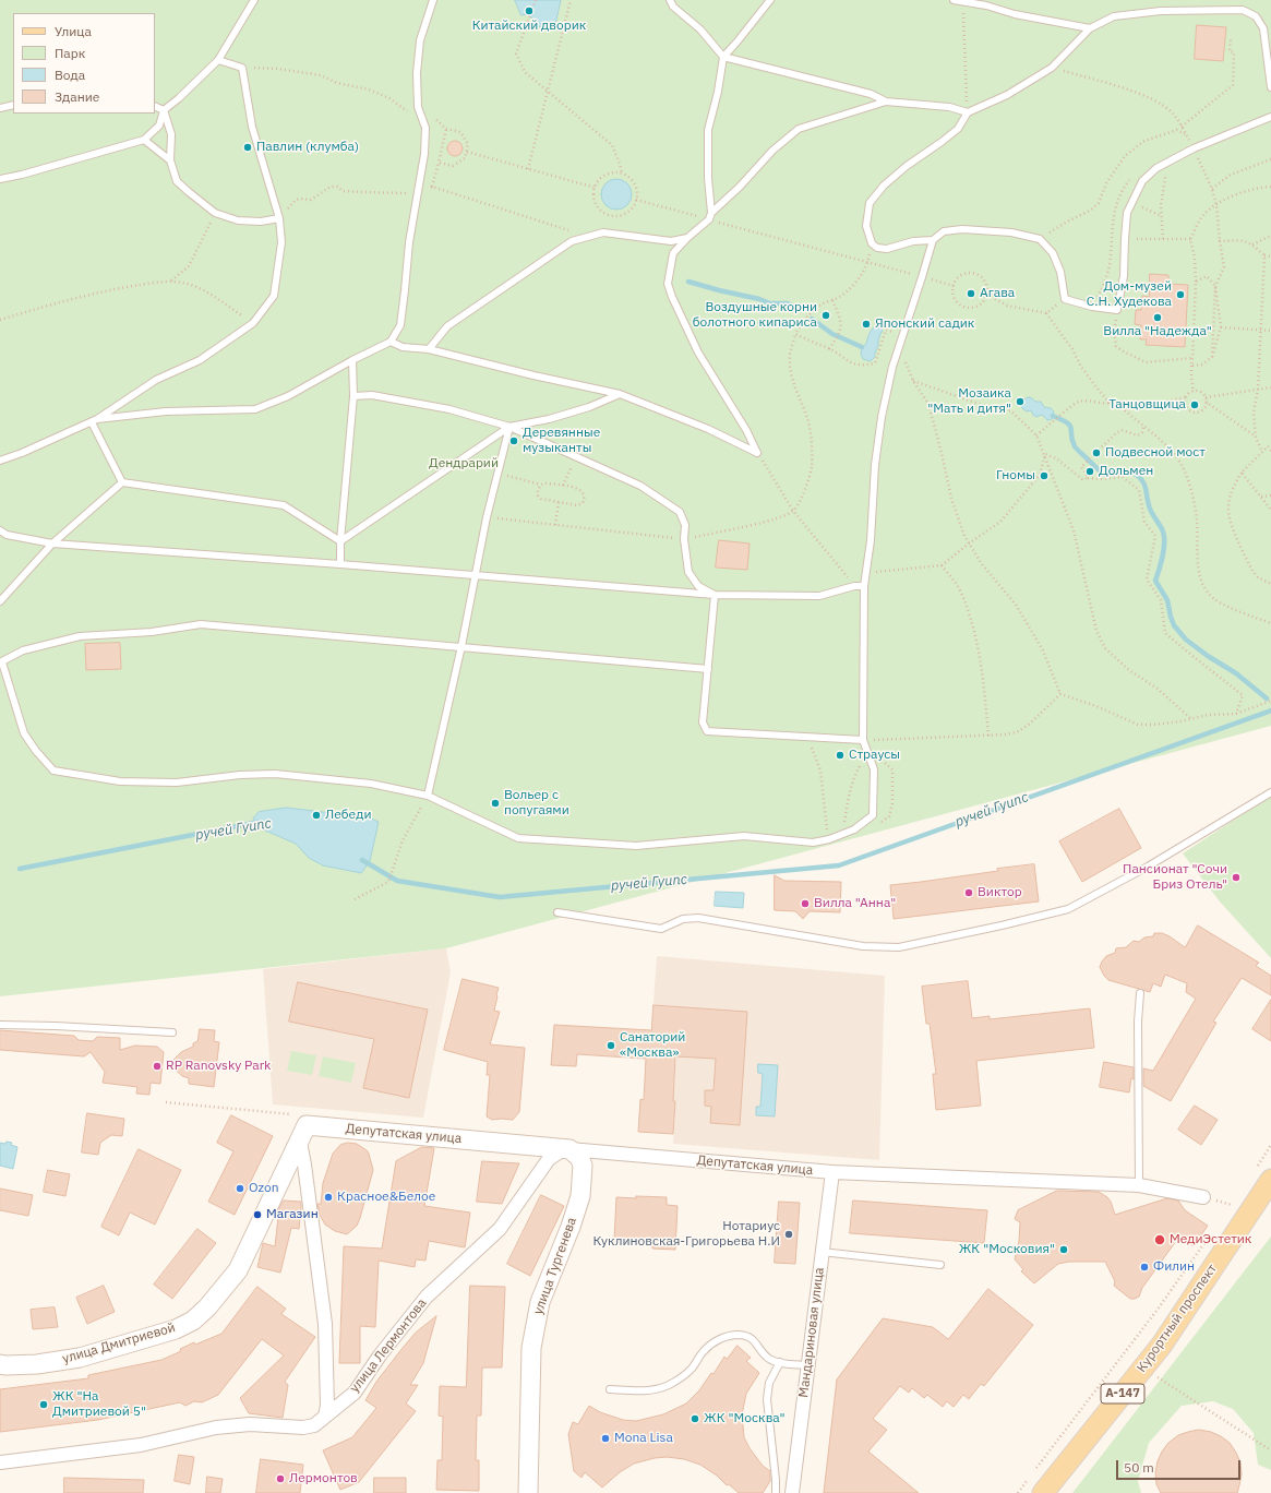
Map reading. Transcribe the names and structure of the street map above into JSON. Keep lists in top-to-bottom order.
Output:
{
  "streets": {
    "main road": ["Курортный проспект", "А-147"],
    "street": [
      "Депутатская улица",
      "улица Тургенева",
      "Мандариновая улица",
      "улица Дмитриевой",
      "улица Лермонтова"
    ]
  },
  "crossings": [
    ["Депутатская улица", "улица Тургенева"],
    ["Депутатская улица", "Мандариновая улица"],
    ["Депутатская улица", "улица Дмитриевой"],
    ["Депутатская улица", "улица Лермонтова"],
    ["улица Тургенева", "улица Лермонтова"]
  ],
  "water": ["ручей Гуипс"],
  "parks": ["Дендрарий"],
  "places": [
    "Китайский дворик",
    "Павлин (клумба)",
    "Агава",
    "Дом-музей С.Н. Худекова",
    "Воздушные корни болотного кипариса",
    "Вилла \"Надежда\"",
    "Японский садик",
    "Мозаика \"Мать и дитя\"",
    "Танцовщица",
    "Деревянные музыканты",
    "Подвесной мост",
    "Дольмен",
    "Гномы",
    "Страусы",
    "Вольер с попугаями",
    "Лебеди",
    "Пансионат \"Сочи Бриз Отель\"",
    "Виктор",
    "Вилла \"Анна\"",
    "Санаторий «Москва»",
    "RP Ranovsky Park",
    "Ozon",
    "Красное&Белое",
    "Магазин",
    "Нотариус Куклиновская-Григорьева Н.И",
    "МедиЭстетик",
    "ЖК \"Московия\"",
    "Филин",
    "ЖК \"На Дмитриевой 5\"",
    "ЖК \"Москва\"",
    "Mona Lisa",
    "Лермонтов"
  ],
  "legend": [
    "Улица",
    "Парк",
    "Вода",
    "Здание"
  ],
  "scale_bar": "50 m"
}
